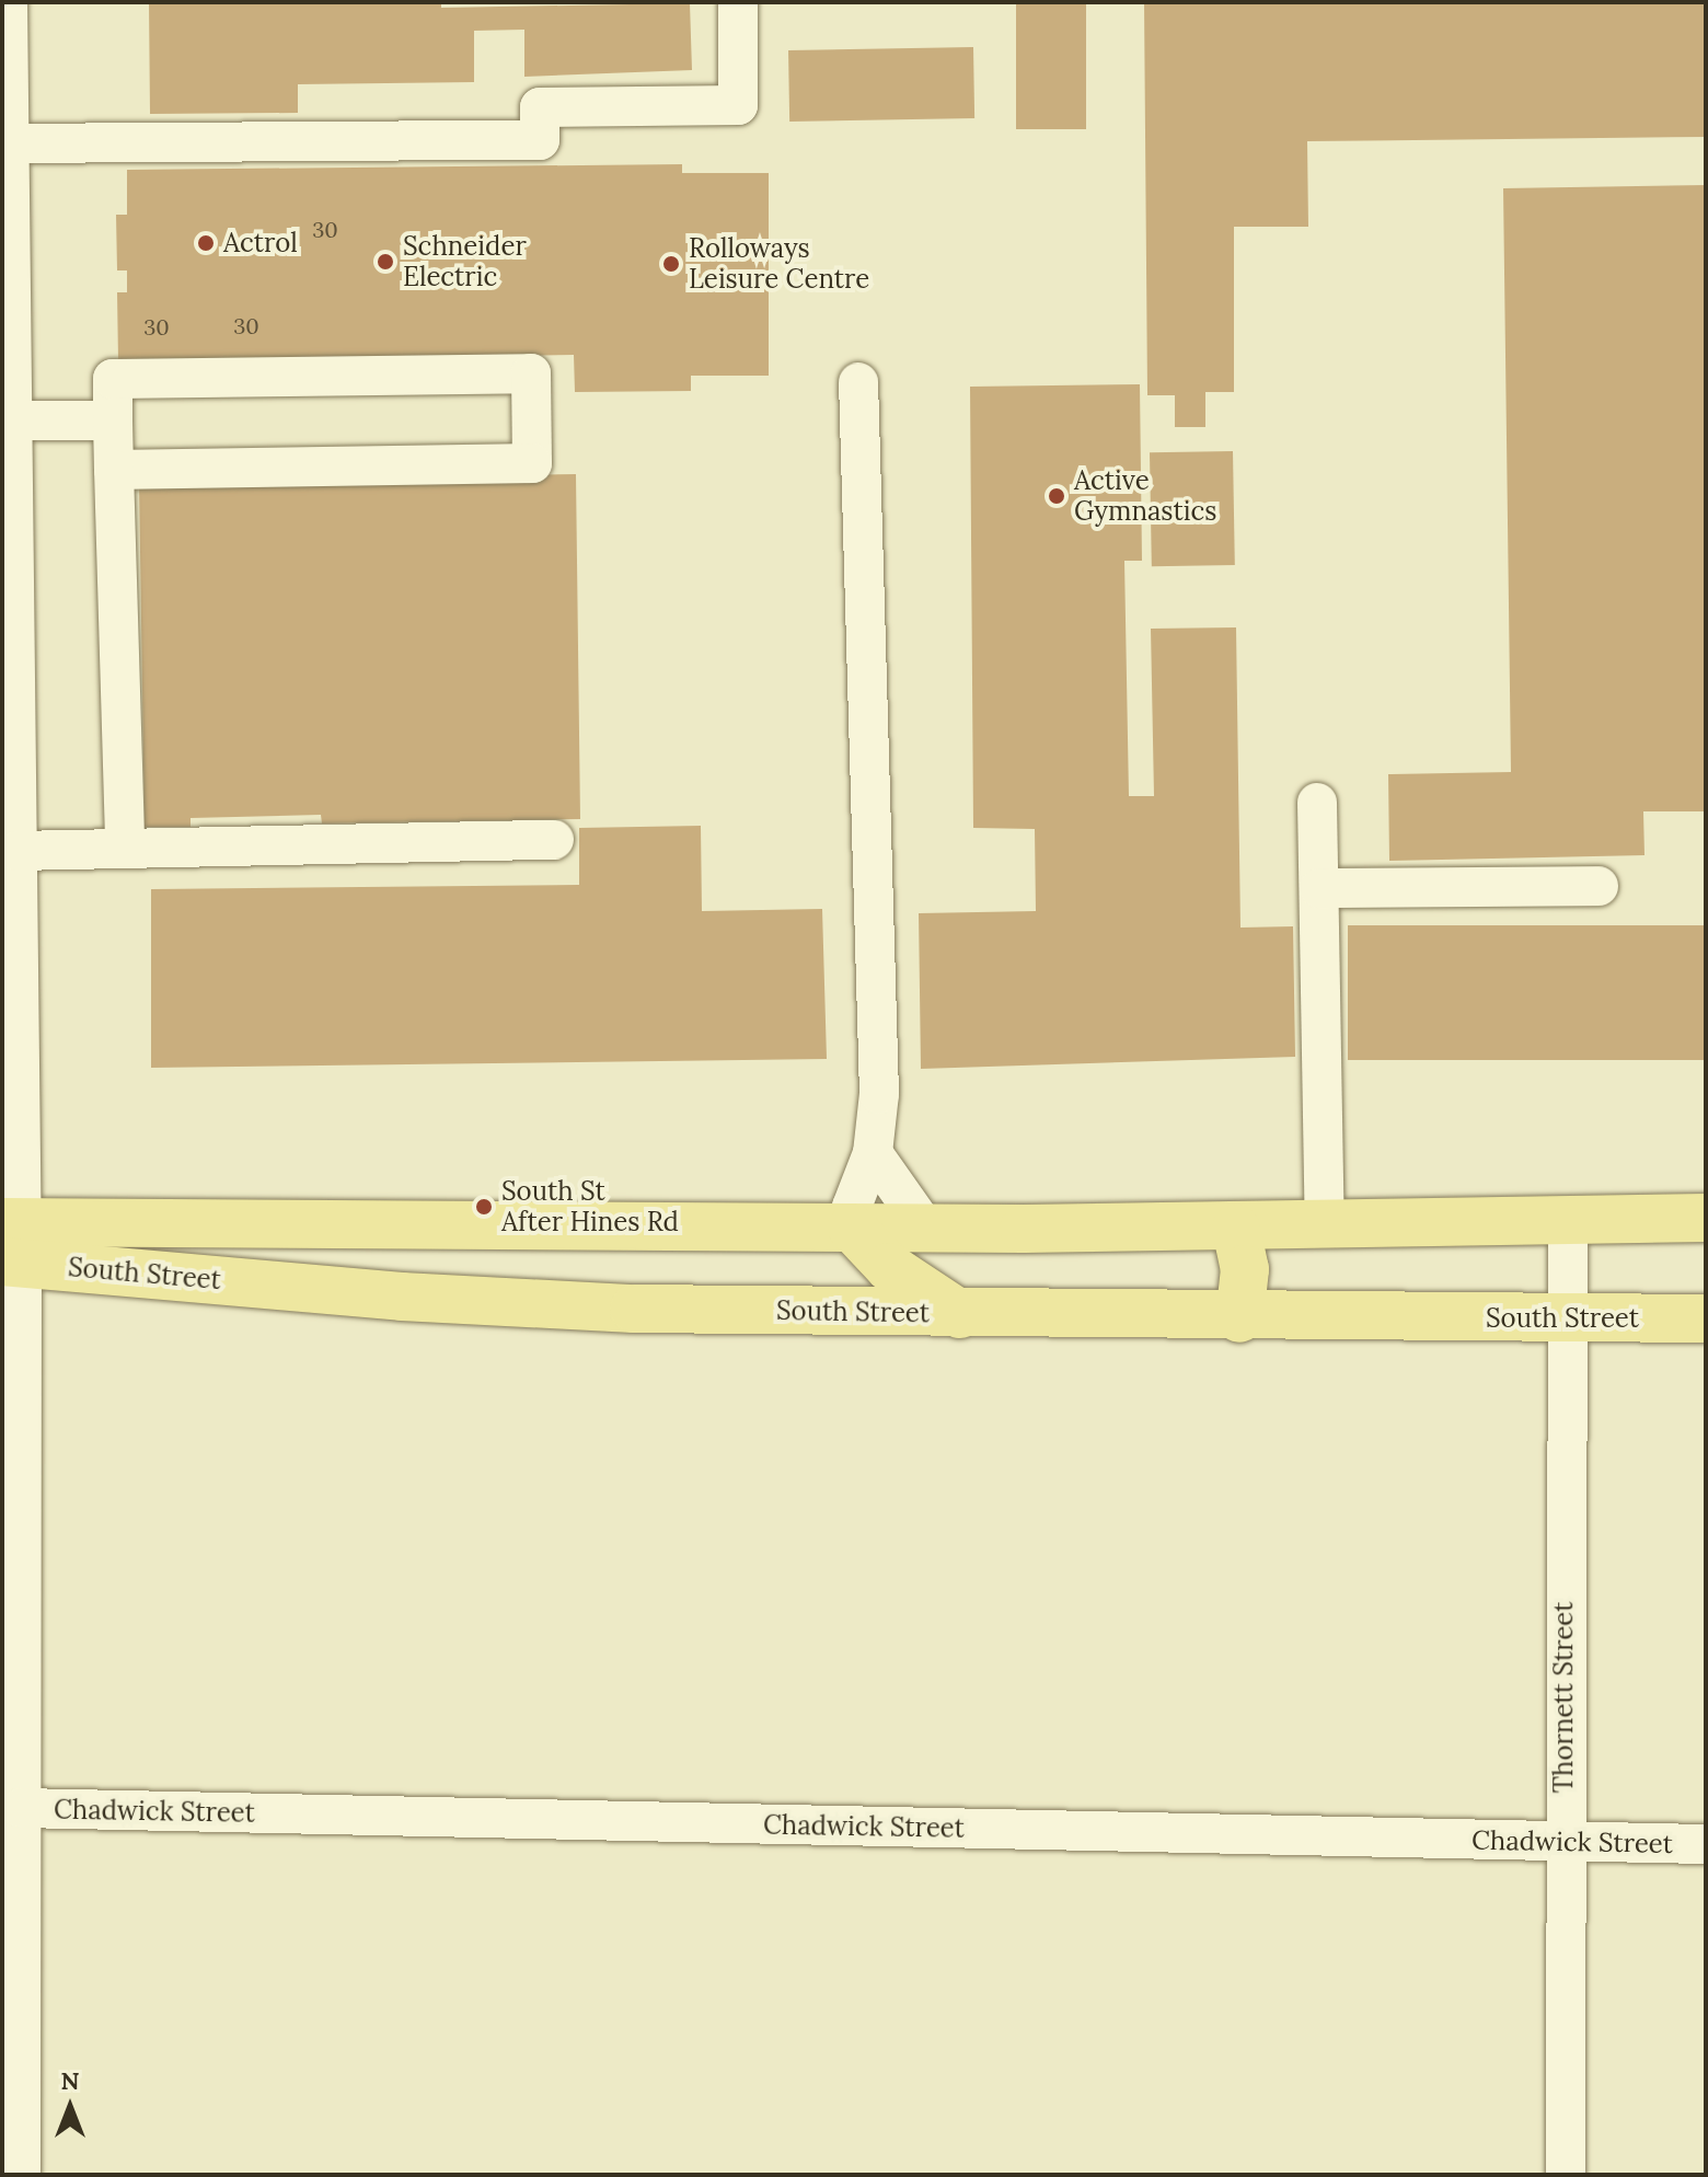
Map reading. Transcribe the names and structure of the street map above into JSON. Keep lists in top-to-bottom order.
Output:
{
  "streets": {
    "main road": ["South Street"],
    "street": ["Thornett Street", "Chadwick Street"]
  },
  "crossings": [
    ["South Street", "Thornett Street"],
    ["Thornett Street", "Chadwick Street"]
  ],
  "places": [
    "Actrol",
    "Schneider Electric",
    "Rolloways Leisure Centre",
    "Active Gymnastics",
    "South St After Hines Rd"
  ],
  "house_numbers": ["30", "30", "30"],
  "north": "top"
}
